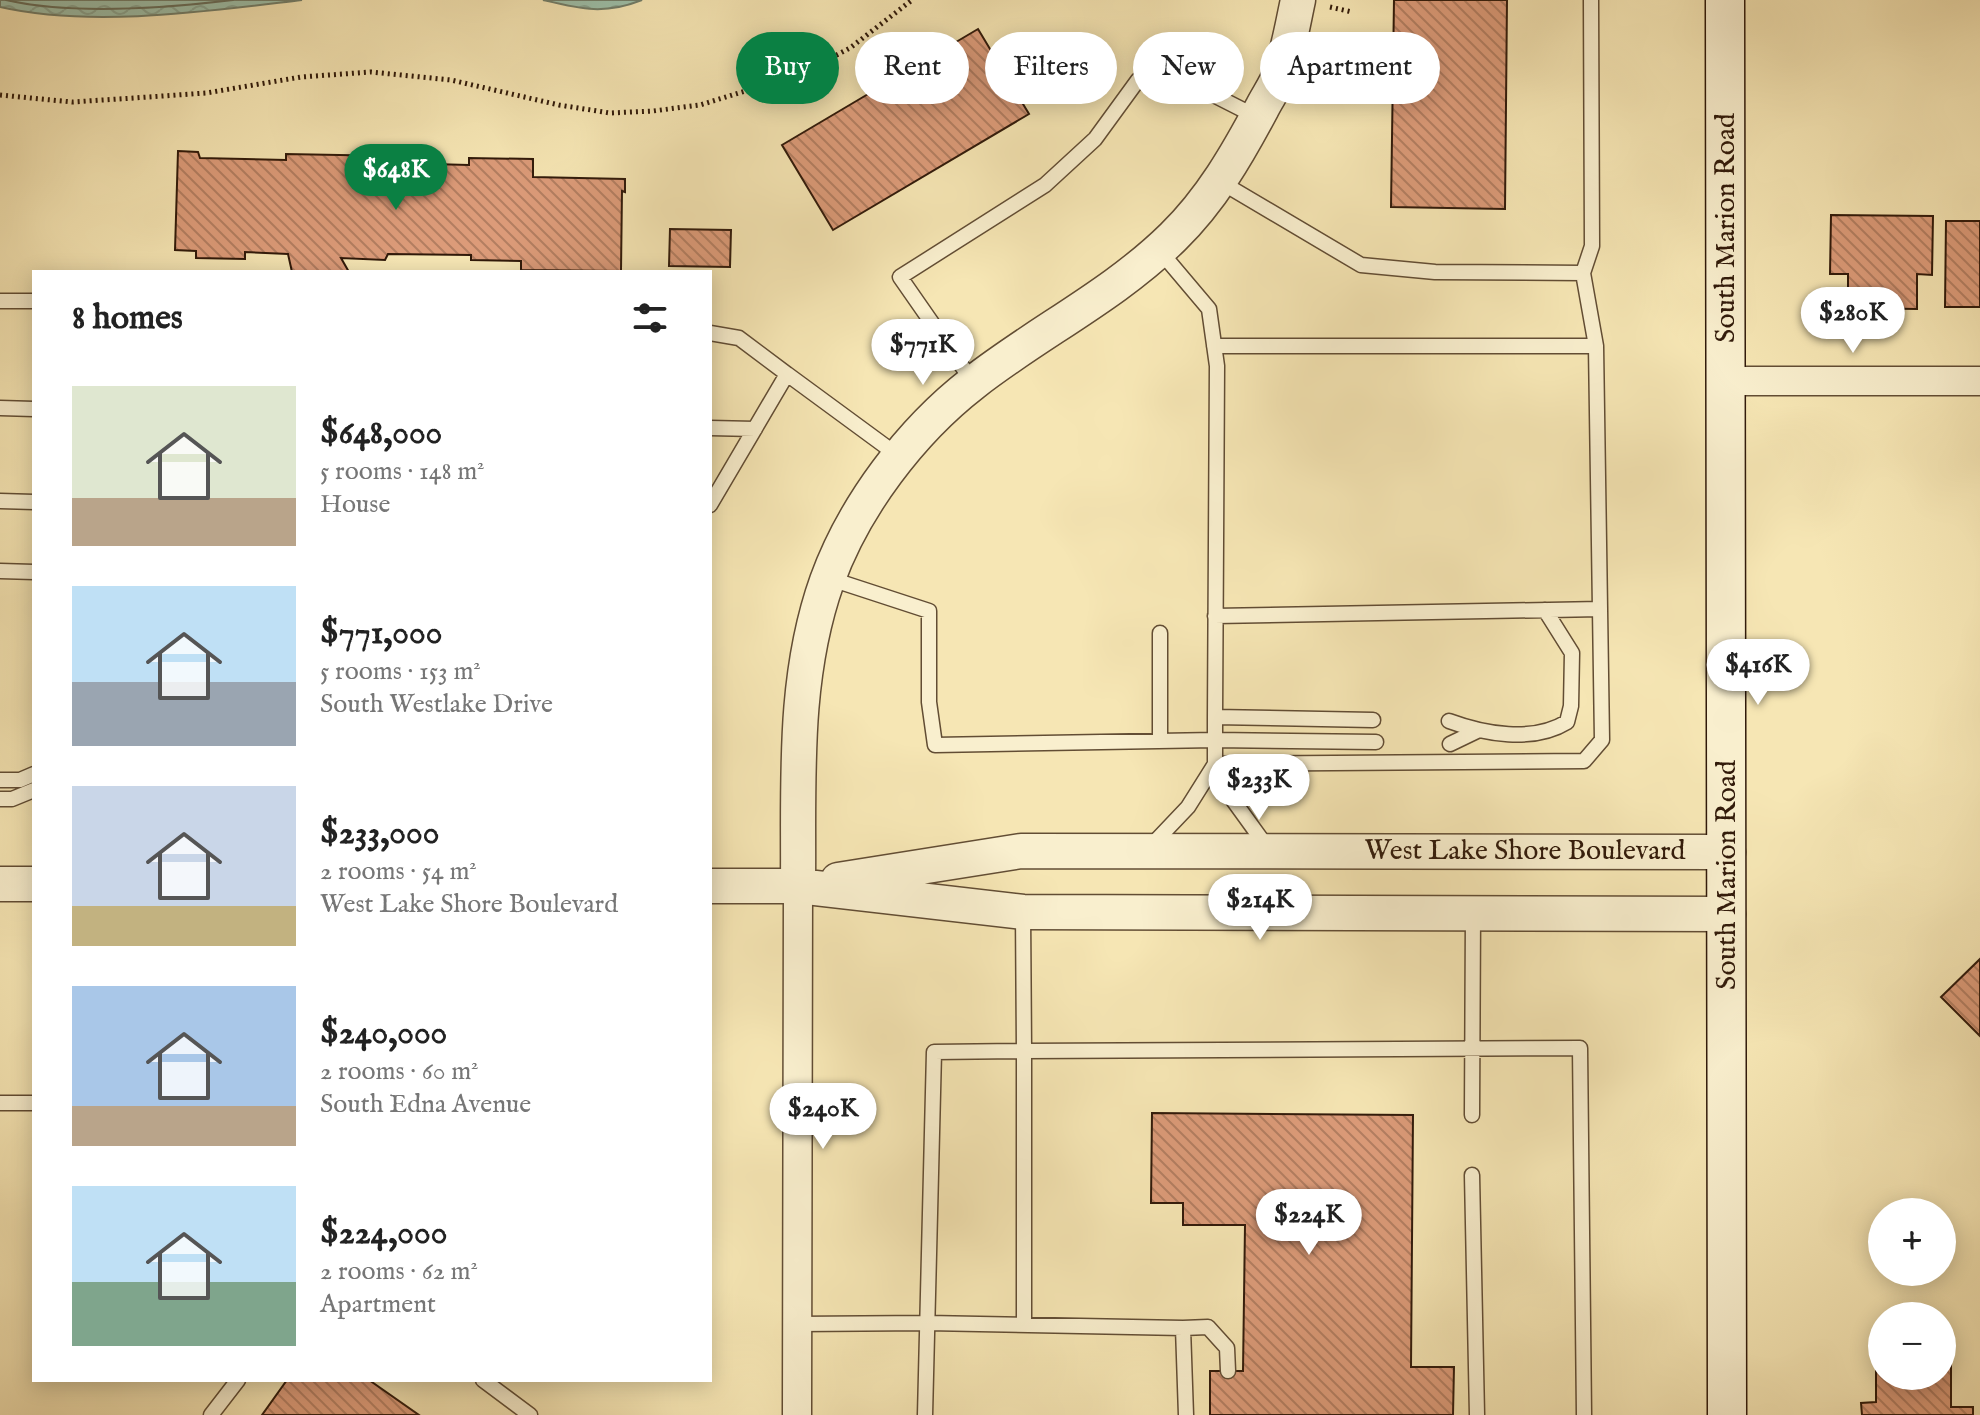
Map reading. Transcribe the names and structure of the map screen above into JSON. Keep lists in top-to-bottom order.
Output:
{
  "streets": {
    "main road": ["South Marion Road"],
    "street": ["West Lake Shore Boulevard"]
  },
  "crossings": [
    ["South Marion Road", "West Lake Shore Boulevard"]
  ],
  "page": {
    "chip": [
      "Buy",
      "Rent",
      "Filters",
      "New",
      "Apartment"
    ],
    "price": [
      "$648K",
      "$280K",
      "$771K",
      "$416K",
      "$233K",
      "$214K",
      "$240K",
      "$224K"
    ],
    "heading": "8 homes",
    "list": [
      {
        "name": "$648,000",
        "note": "5 rooms · 148 m² · House"
      },
      {
        "name": "$771,000",
        "note": "5 rooms · 153 m² · South Westlake Drive"
      },
      {
        "name": "$233,000",
        "note": "2 rooms · 54 m² · West Lake Shore Boulevard"
      },
      {
        "name": "$240,000",
        "note": "2 rooms · 60 m² · South Edna Avenue"
      },
      {
        "name": "$224,000",
        "note": "2 rooms · 62 m² · Apartment"
      }
    ],
    "map_buttons": ["+", "−"]
  }
}
